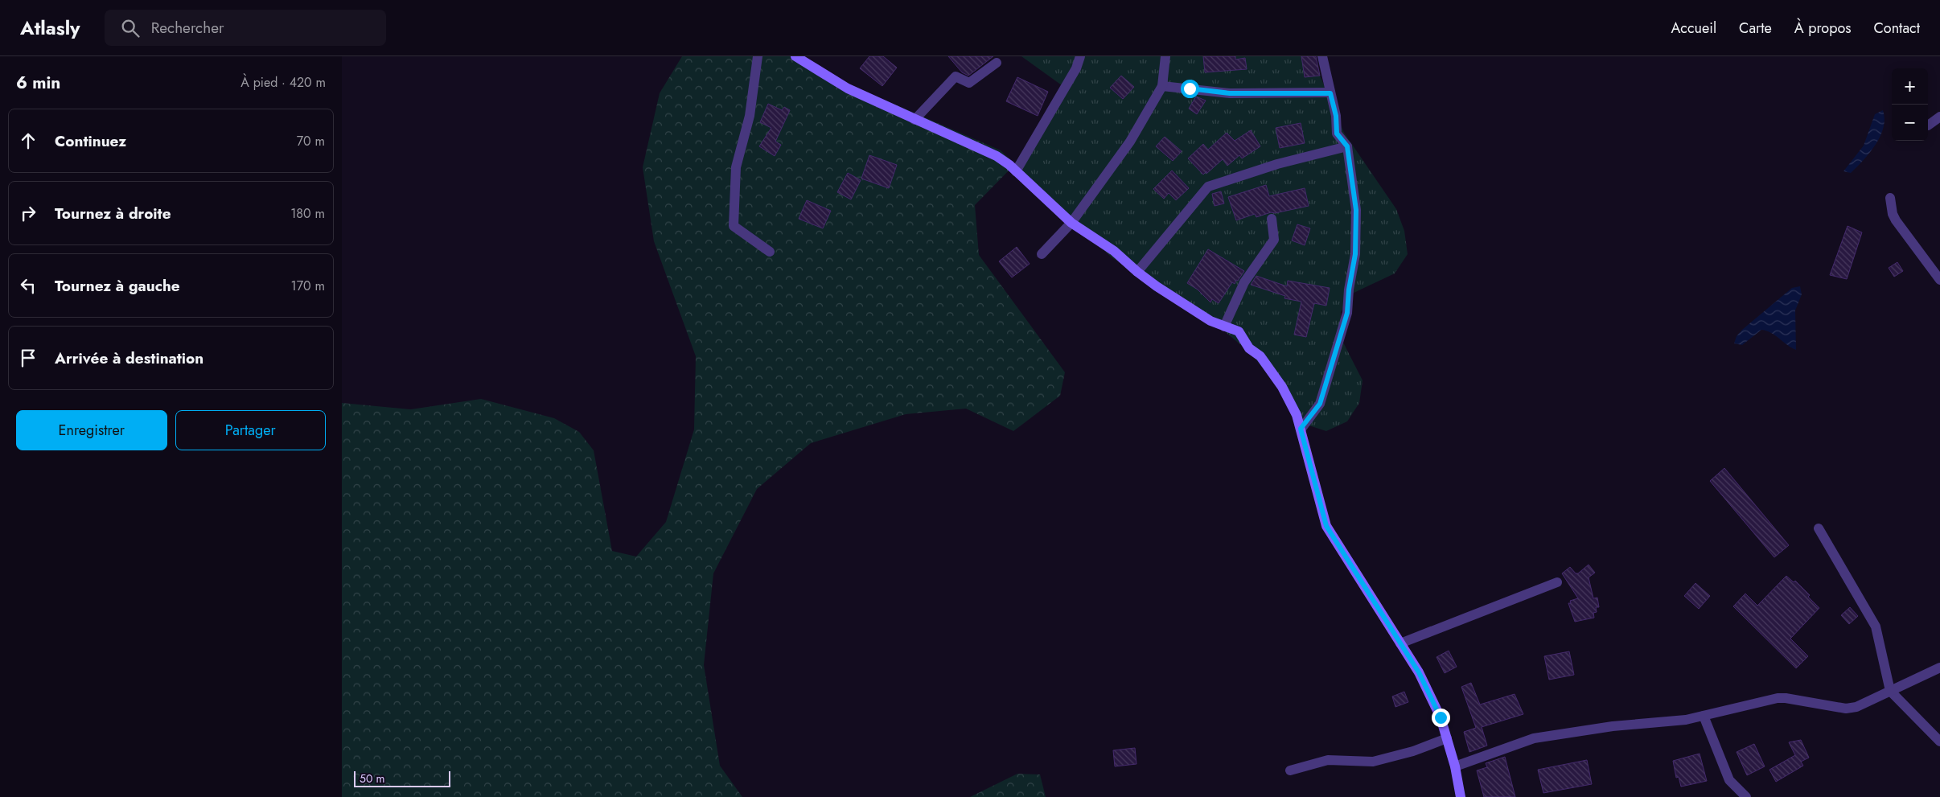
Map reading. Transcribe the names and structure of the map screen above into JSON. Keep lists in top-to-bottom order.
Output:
{
  "scale_bar": "50 m",
  "page": {
    "header": "Atlasly",
    "search": "Rechercher",
    "nav": [
      "Accueil",
      "Carte",
      "À propos",
      "Contact"
    ],
    "heading": ["6 min", "À pied · 420 m"],
    "map_buttons": ["+", "−"],
    "list": [
      ["Continuez", "70 m"],
      ["Tournez à droite", "180 m"],
      ["Tournez à gauche", "170 m"],
      "Arrivée à destination"
    ],
    "buttons": ["Enregistrer", "Partager"],
    "scale": "50 m"
  }
}
